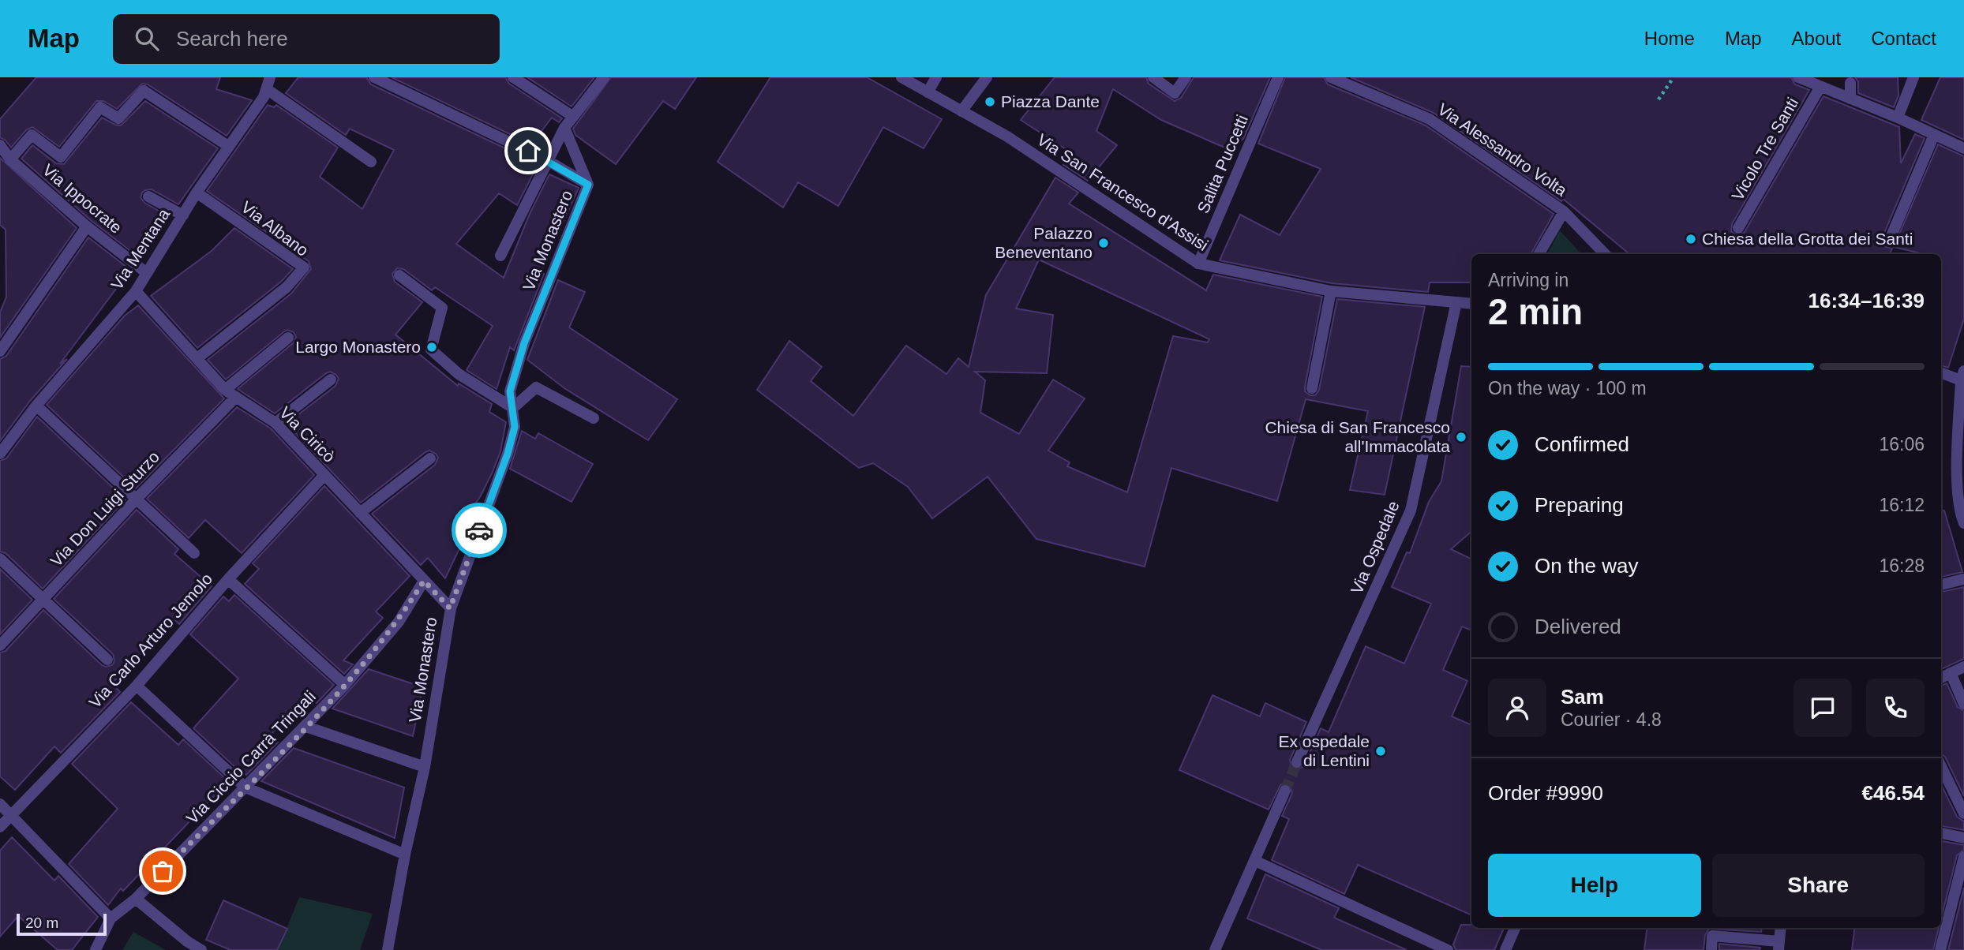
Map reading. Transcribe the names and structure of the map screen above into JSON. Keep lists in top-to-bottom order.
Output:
{
  "streets": {
    "street": [
      "Vicolo Tre Santi",
      "Via Alessandro Volta",
      "Salita Puccetti",
      "Via San Francesco d'Assisi",
      "Via Ippocrate",
      "Via Albano",
      "Via Monastero",
      "Via Mentana",
      "Via Ciricò",
      "Via Don Luigi Sturzo",
      "Via Ospedale",
      "Via Carlo Arturo Jemolo",
      "Via Ciccio Carrà Tringali"
    ]
  },
  "crossings": [
    ["Salita Puccetti", "Via San Francesco d'Assisi"],
    ["Via San Francesco d'Assisi", "Via Ospedale"],
    ["Via Ippocrate", "Via Mentana"],
    ["Via Albano", "Via Mentana"],
    ["Via Albano", "Via Ciricò"],
    ["Via Monastero", "Via Ciricò"],
    ["Via Mentana", "Via Ciricò"],
    ["Via Ciricò", "Via Don Luigi Sturzo"],
    ["Via Ciricò", "Via Carlo Arturo Jemolo"],
    ["Via Ciricò", "Via Ciccio Carrà Tringali"]
  ],
  "places": [
    "Piazza Dante",
    "Chiesa della Grotta dei Santi",
    "Palazzo Beneventano",
    "Largo Monastero",
    "Chiesa di San Francesco all'Immacolata",
    "Ex ospedale di Lentini"
  ],
  "scale_bar": "20 m",
  "page": {
    "header": "Map",
    "search": "Search here",
    "nav": [
      "Home",
      "Map",
      "About",
      "Contact"
    ],
    "heading": ["2 min", "Arriving in", "16:34–16:39"],
    "panel": [
      "Sam",
      "Courier · 4.8",
      "Order #9990",
      "€46.54"
    ],
    "bar": "On the way · 100 m",
    "list": [
      ["Confirmed", "16:06"],
      ["Preparing", "16:12"],
      ["On the way", "16:28"],
      "Delivered"
    ],
    "buttons": ["Help", "Share"],
    "scale": "20 m"
  }
}
